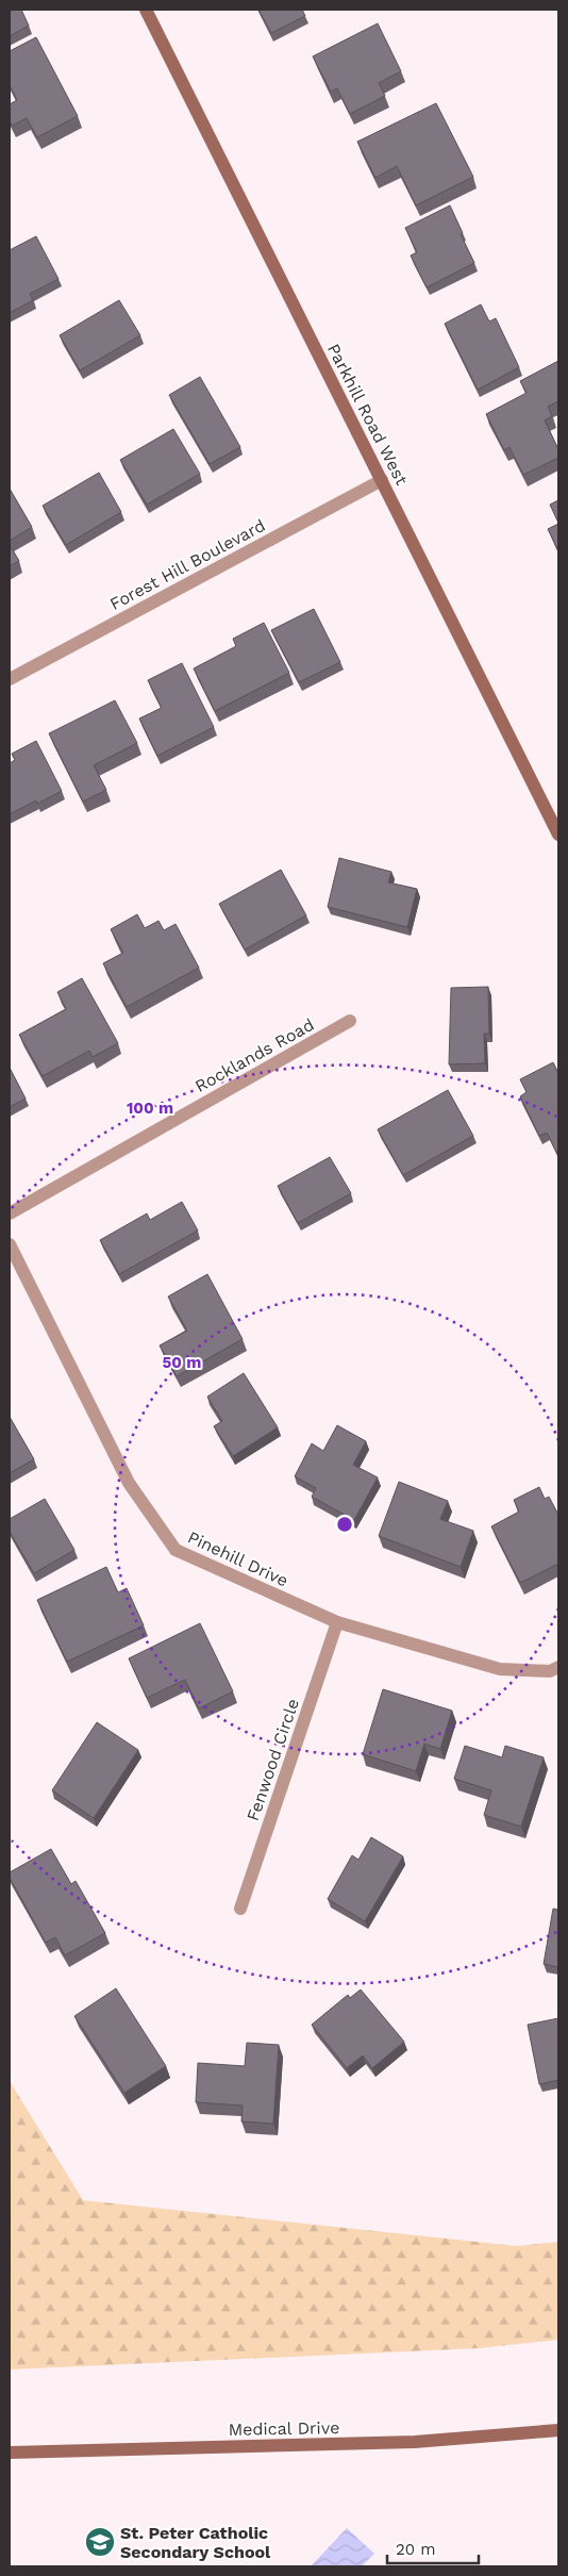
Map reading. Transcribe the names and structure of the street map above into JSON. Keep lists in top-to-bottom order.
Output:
{
  "streets": {
    "main road": ["Parkhill Road West", "Medical Drive"],
    "street": [
      "Forest Hill Boulevard",
      "Rocklands Road",
      "Pinehill Drive",
      "Fenwood Circle"
    ]
  },
  "crossings": [
    ["Parkhill Road West", "Forest Hill Boulevard"],
    ["Pinehill Drive", "Fenwood Circle"]
  ],
  "places": {
    "school or university": ["St. Peter Catholic Secondary School"]
  },
  "scale_bar": "20 m",
  "rings": ["100 m", "50 m"]
}
